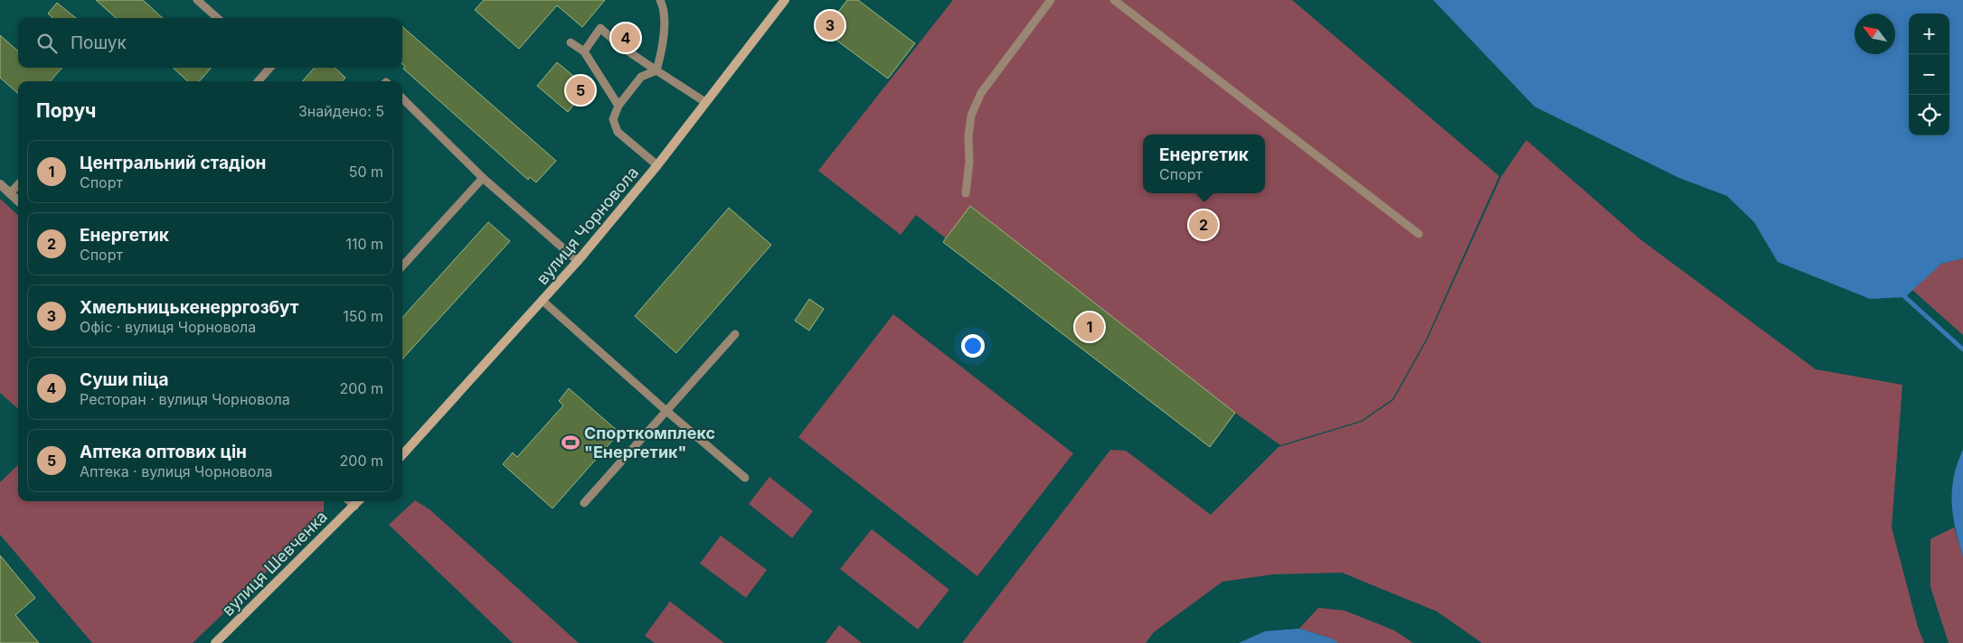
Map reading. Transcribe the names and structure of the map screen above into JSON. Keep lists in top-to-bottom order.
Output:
{
  "streets": {
    "street": ["вулиця Чорновола", "вулиця Шевченка"]
  },
  "places": {
    "sports": ["Спорткомплекс \"Енергетик\""]
  },
  "north": "top left",
  "page": {
    "pins": [
      "3",
      "4",
      "5",
      "2",
      "1"
    ],
    "map_buttons": ["+", "−"],
    "search": "Пошук",
    "heading": ["Поруч", "Знайдено: 5"],
    "popup": ["Енергетик", "Спорт"],
    "list": [
      {
        "mark": "1",
        "name": "Центральний стадіон",
        "note": "Спорт",
        "value": "50 m"
      },
      {
        "mark": "2",
        "name": "Енергетик",
        "note": "Спорт",
        "value": "110 m"
      },
      {
        "mark": "3",
        "name": "Хмельницькенерргозбут",
        "note": "Офіс · вулиця Чорновола",
        "value": "150 m"
      },
      {
        "mark": "4",
        "name": "Суши піца",
        "note": "Ресторан · вулиця Чорновола",
        "value": "200 m"
      },
      {
        "mark": "5",
        "name": "Аптека оптових цін",
        "note": "Аптека · вулиця Чорновола",
        "value": "200 m"
      }
    ]
  }
}
